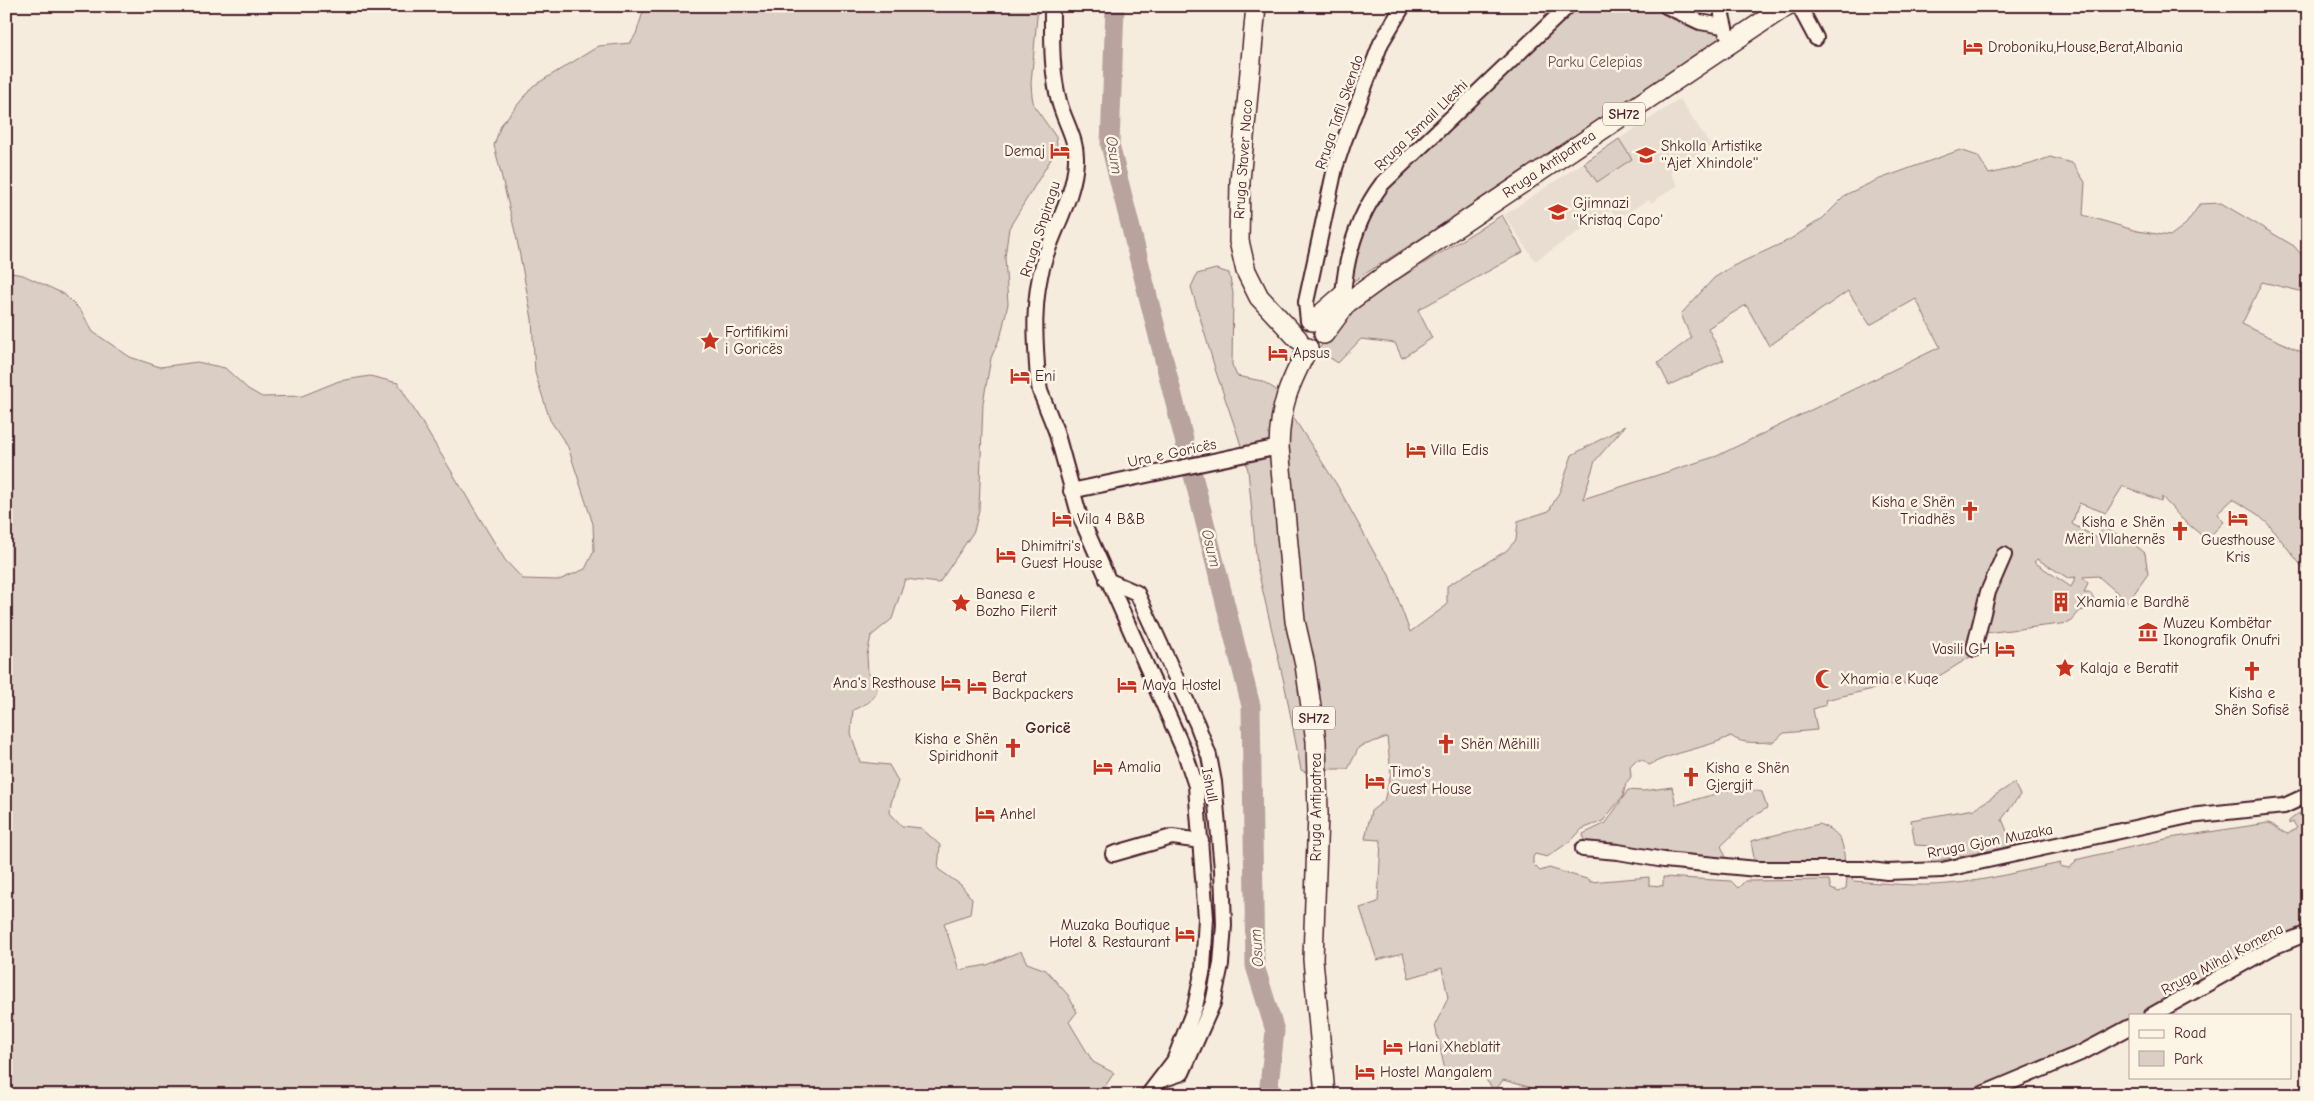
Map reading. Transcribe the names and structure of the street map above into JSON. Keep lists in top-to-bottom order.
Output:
{
  "streets": {
    "main road": ["SH72", "Rruga Staver Naco", "Rruga Antipatrea"],
    "street": [
      "Rruga Tafil Skendo",
      "Rruga Ismail Lleshi",
      "Rruga Shpiragu",
      "Ura e Goricës",
      "Ishull",
      "Rruga Gjon Muzaka",
      "Rruga Mihal Komena"
    ]
  },
  "crossings": [
    ["Rruga Tafil Skendo", "Rruga Staver Naco"],
    ["Rruga Tafil Skendo", "Rruga Antipatrea"],
    ["Rruga Ismail Lleshi", "Rruga Antipatrea"],
    ["Rruga Staver Naco", "Rruga Antipatrea"],
    ["Rruga Antipatrea", "Ura e Goricës"],
    ["Rruga Shpiragu", "Ura e Goricës"],
    ["Rruga Shpiragu", "Ishull"],
    ["Ura e Goricës", "Ishull"]
  ],
  "districts": ["Goricë"],
  "water": ["Osum"],
  "parks": ["Parku Celepias"],
  "places": {
    "hotel": [
      "Droboniku,House,Berat,Albania",
      "Demaj",
      "Apsus",
      "Eni",
      "Villa Edis",
      "Guesthouse Kris",
      "Vila 4 B&B",
      "Dhimitri's Guest House",
      "Vasili GH",
      "Ana's Resthouse",
      "Maya Hostel",
      "Berat Backpackers",
      "Amalia",
      "Timo's Guest House",
      "Anhel",
      "Muzaka Boutique Hotel & Restaurant",
      "Hani Xheblatit",
      "Hostel Mangalem"
    ],
    "school or university": ["Shkolla Artistike ''Ajet Xhindole''", "Gjimnazi ''Kristaq Capo'"],
    "place": ["Fortifikimi i Goricës", "Banesa e Bozho Filerit", "Kalaja e Beratit"],
    "church": [
      "Kisha e Shën Triadhës",
      "Kisha e Shën Mëri Vllahernës",
      "Kisha e Shën Sofisë",
      "Shën Mëhilli",
      "Kisha e Shën Spiridhonit",
      "Kisha e Shën Gjergjit"
    ],
    "building": ["Xhamia e Bardhë"],
    "museum": ["Muzeu Kombëtar Ikonografik Onufri"],
    "mosque": ["Xhamia e Kuqe"]
  },
  "legend": ["Road", "Park"]
}
